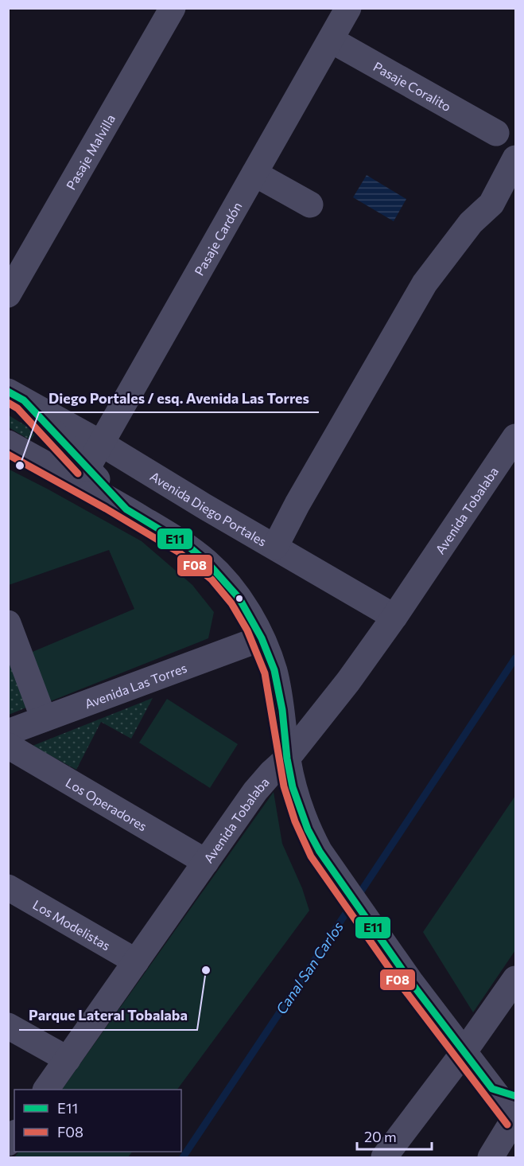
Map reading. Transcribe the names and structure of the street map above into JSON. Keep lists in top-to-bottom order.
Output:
{
  "streets": {
    "street": [
      "Pasaje Coralito",
      "Pasaje Malvilla",
      "Pasaje Cardón",
      "Avenida Diego Portales",
      "Avenida Tobalaba",
      "Avenida Las Torres",
      "Los Operadores",
      "Los Modelistas"
    ]
  },
  "crossings": [
    ["Pasaje Coralito", "Pasaje Cardón"],
    ["Pasaje Cardón", "Avenida Diego Portales"],
    ["Avenida Diego Portales", "Avenida Tobalaba"],
    ["Avenida Diego Portales", "Avenida Las Torres"],
    ["Avenida Tobalaba", "Los Operadores"],
    ["Avenida Tobalaba", "Los Modelistas"]
  ],
  "water": ["Canal San Carlos"],
  "places": ["Diego Portales / esq. Avenida Las Torres", "Parque Lateral Tobalaba"],
  "lines": ["transit line E11", "transit line F08"],
  "legend": ["E11", "F08"],
  "scale_bar": "20 m"
}
